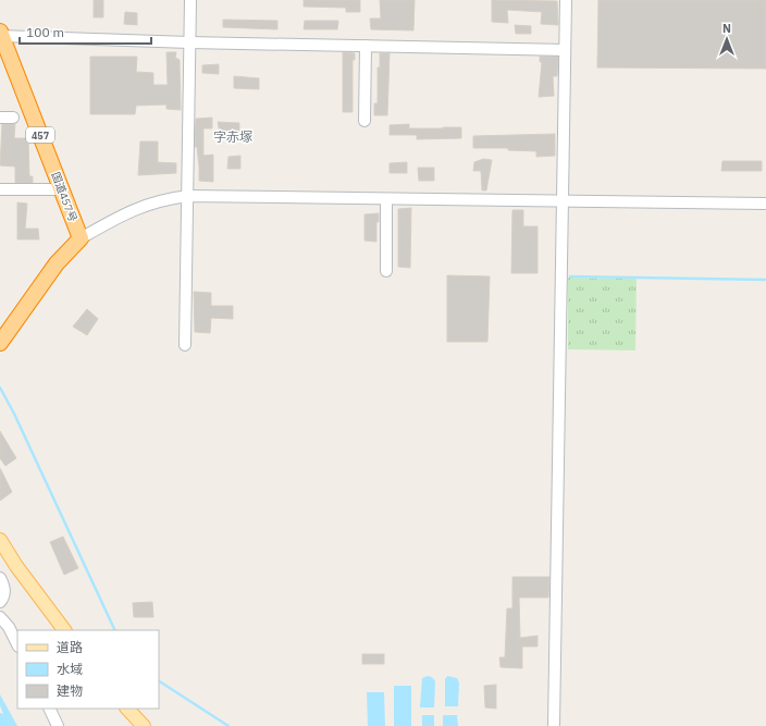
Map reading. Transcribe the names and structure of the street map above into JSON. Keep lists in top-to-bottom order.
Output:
{
  "streets": {
    "highway": ["457", "国道457号"]
  },
  "districts": ["字赤塚"],
  "legend": ["道路", "水域", "建物"],
  "scale_bar": "100 m",
  "north": "top"
}
